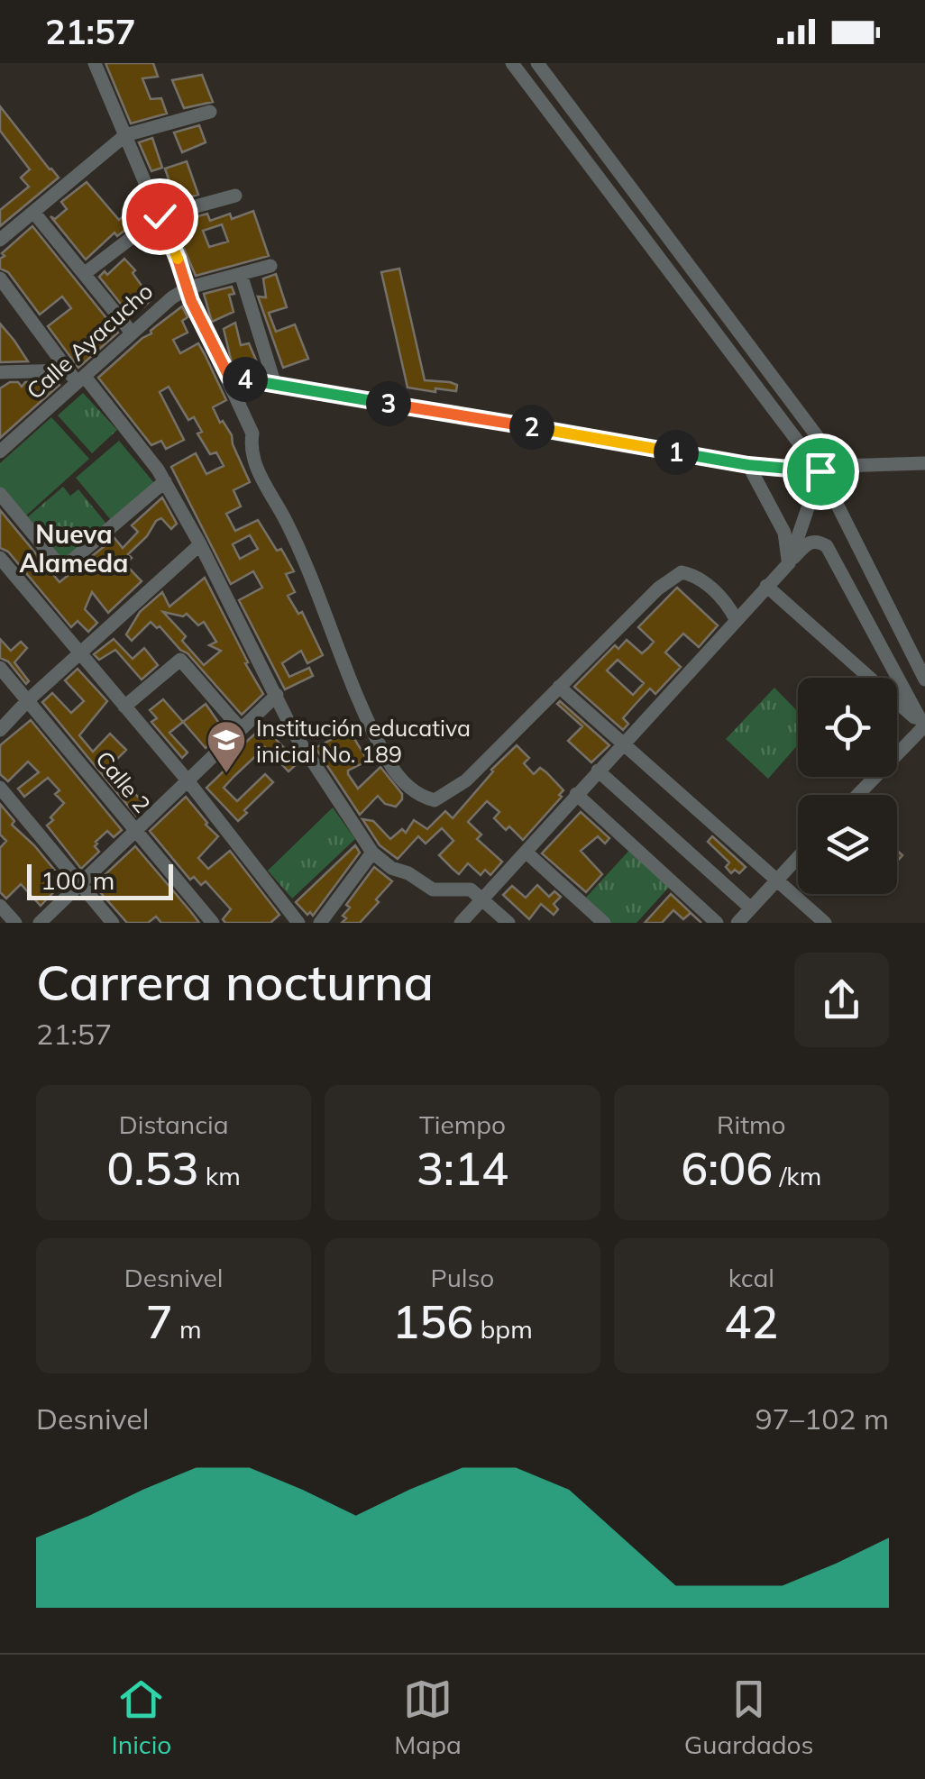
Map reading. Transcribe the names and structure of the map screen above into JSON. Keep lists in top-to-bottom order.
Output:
{
  "streets": {
    "street": ["Calle Ayacucho", "Calle 2"]
  },
  "districts": ["Nueva Alameda"],
  "places": {
    "school or university": ["Institución educativa inicial No. 189"]
  },
  "scale_bar": "100 m",
  "page": {
    "status": "21:57",
    "pins": [
      "4",
      "3",
      "2",
      "1"
    ],
    "scale": "100 m",
    "heading": ["Carrera nocturna", "21:57"],
    "stats": [
      ["Distancia", "0.53 km"],
      ["Tiempo", "3:14"],
      ["Ritmo", "6:06 /km"],
      ["Desnivel", "7 m"],
      ["Pulso", "156 bpm"],
      ["kcal", "42"]
    ],
    "chart": ["Desnivel", "97–102 m"],
    "tabs": ["Inicio", "Mapa", "Guardados"]
  }
}
